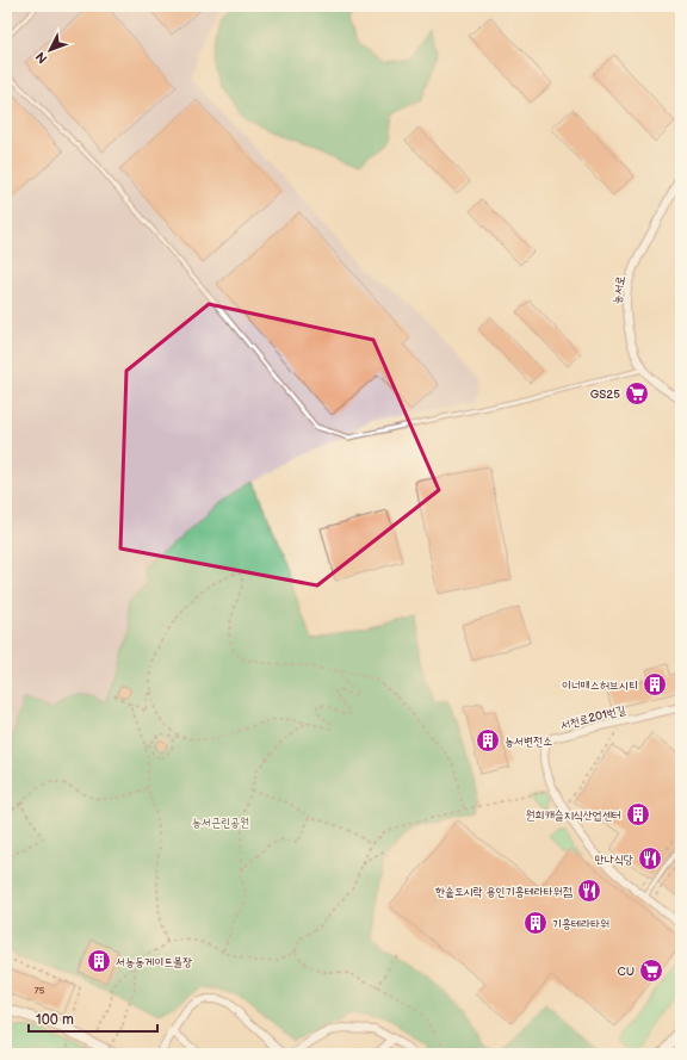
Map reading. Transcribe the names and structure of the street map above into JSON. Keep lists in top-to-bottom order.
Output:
{
  "streets": {
    "street": ["농서로", "서천로201번길"]
  },
  "parks": ["농서근린공원"],
  "places": {
    "supermarket": ["GS25", "CU"],
    "building": [
      "이너매스허브시티",
      "농서변전소",
      "원희캐슬지식산업센터",
      "기흥테라타워",
      "서농동게이트볼장"
    ],
    "restaurant": ["만나식당", "한솥도시락 용인기흥테라타워점"]
  },
  "house_numbers": ["75"],
  "scale_bar": "100 m",
  "north": "bottom left"
}
